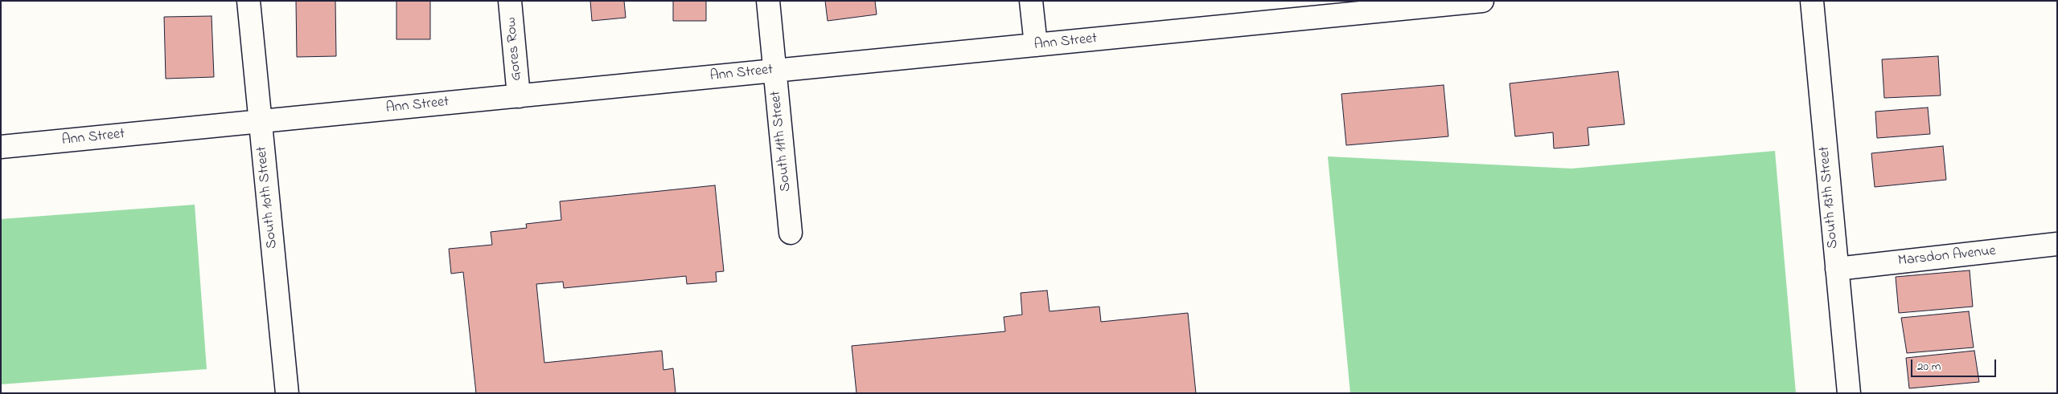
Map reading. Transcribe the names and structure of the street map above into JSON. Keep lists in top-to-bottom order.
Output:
{
  "streets": {
    "street": [
      "Ann Street",
      "Gores Row",
      "South 11th Street",
      "South 10th Street",
      "South 13th Street",
      "Marsdon Avenue"
    ]
  },
  "crossings": [
    ["Ann Street", "Gores Row"],
    ["Ann Street", "South 11th Street"],
    ["Ann Street", "South 10th Street"],
    ["South 13th Street", "Marsdon Avenue"]
  ],
  "scale_bar": "20 m"
}
